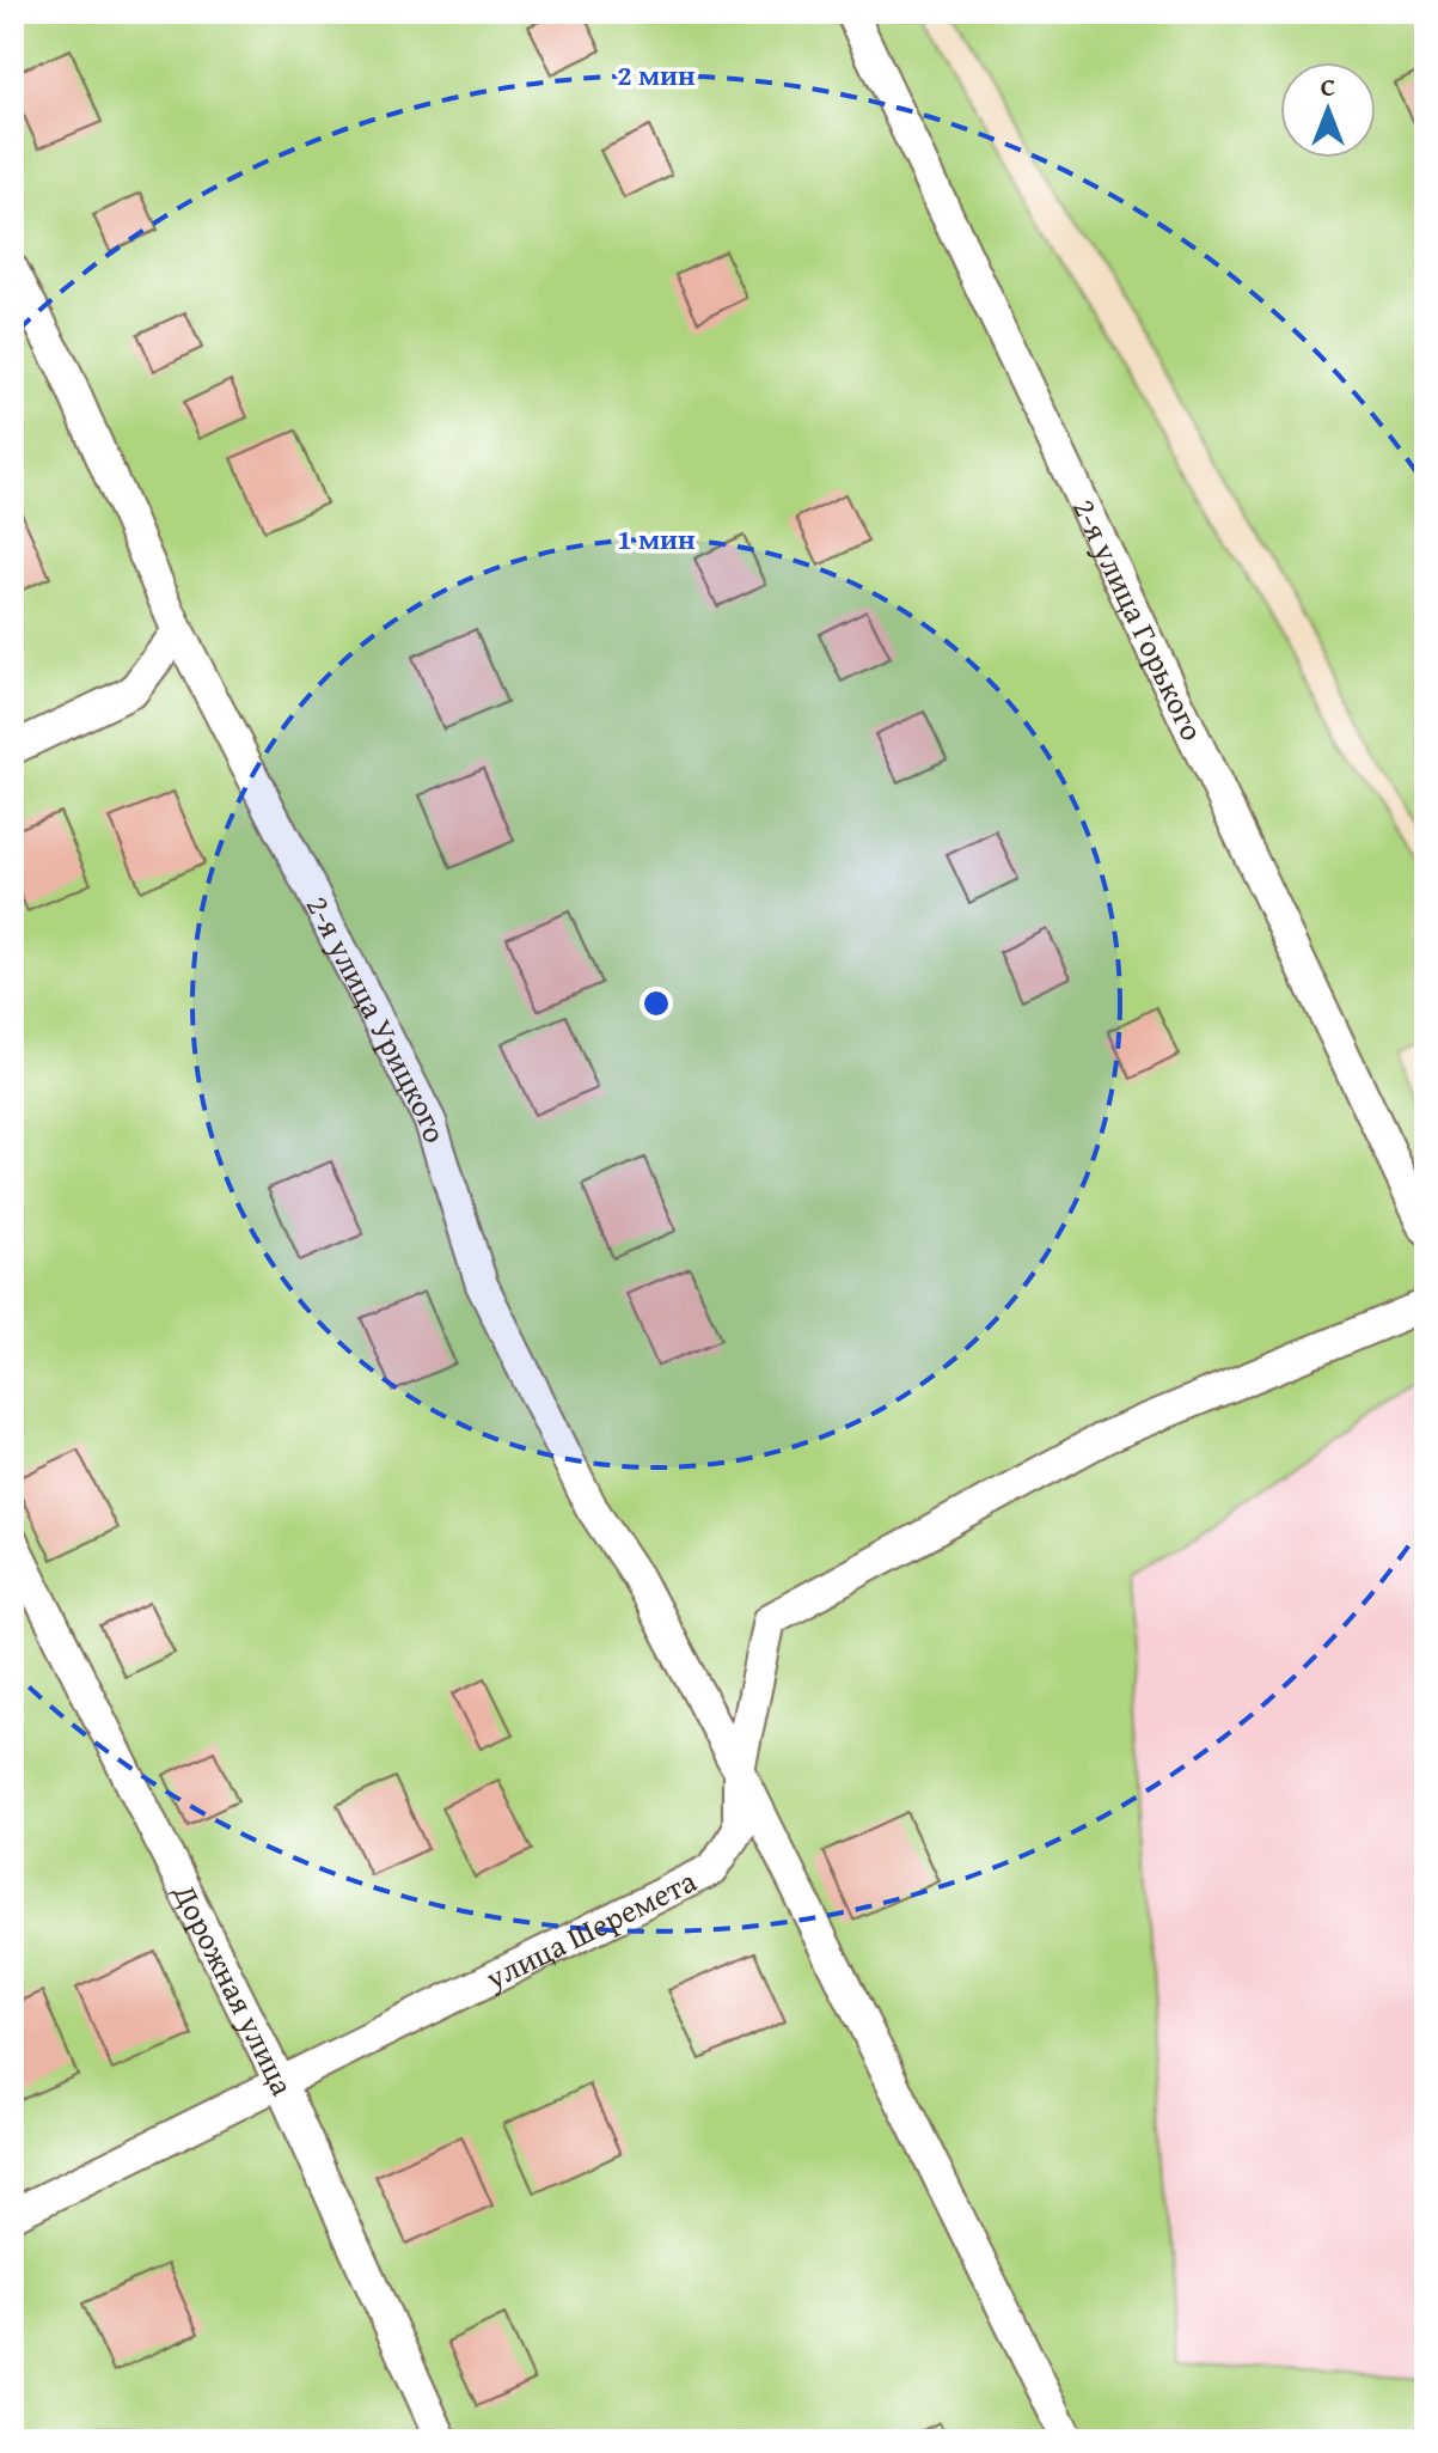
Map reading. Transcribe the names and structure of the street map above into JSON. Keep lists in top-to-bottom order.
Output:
{
  "streets": {
    "street": [
      "2-я улица Горького",
      "2-я улица Урицкого",
      "улица Шеремета",
      "Дорожная улица"
    ]
  },
  "crossings": [
    ["2-я улица Урицкого", "улица Шеремета"],
    ["улица Шеремета", "Дорожная улица"]
  ],
  "north": "top",
  "rings": ["2 мин", "1 мин"]
}
